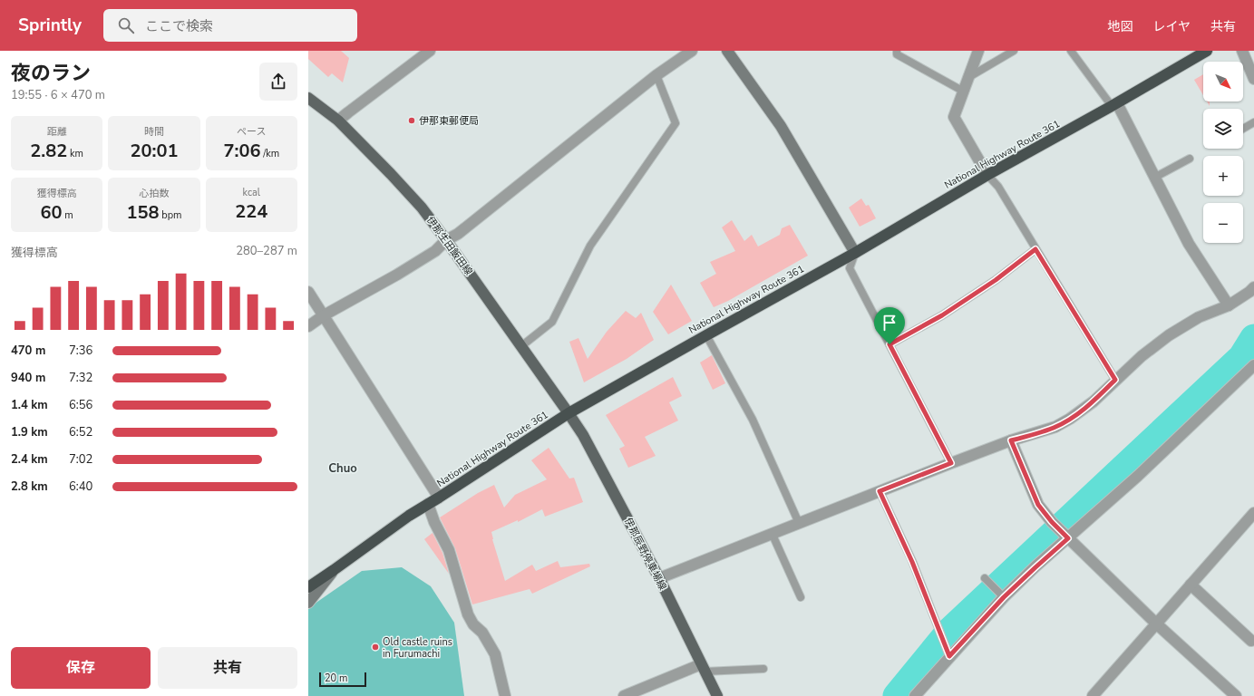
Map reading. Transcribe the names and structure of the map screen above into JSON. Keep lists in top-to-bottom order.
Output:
{
  "streets": {
    "highway": ["National Highway Route 361"],
    "main road": ["伊那生田飯田線", "伊那辰野停車場線"]
  },
  "crossings": [
    ["National Highway Route 361", "伊那生田飯田線"],
    ["National Highway Route 361", "伊那辰野停車場線"],
    ["伊那生田飯田線", "伊那辰野停車場線"]
  ],
  "districts": ["Chuo"],
  "places": ["伊那東郵便局", "Old castle ruins in Furumachi"],
  "scale_bar": "20 m",
  "north": "bottom right",
  "page": {
    "header": "Sprintly",
    "search": "ここで検索",
    "nav": ["地図", "レイヤ", "共有"],
    "heading": ["夜のラン", "19:55 · 6 × 470 m"],
    "map_buttons": ["+", "−"],
    "stats": [
      ["距離", "2.82 km"],
      ["時間", "20:01"],
      ["ペース", "7:06 /km"],
      ["獲得標高", "60 m"],
      ["心拍数", "158 bpm"],
      ["kcal", "224"]
    ],
    "chart": ["獲得標高", "280–287 m"],
    "list": [
      {
        "name": "470 m",
        "note": "7:36"
      },
      {
        "name": "940 m",
        "note": "7:32"
      },
      {
        "name": "1.4 km",
        "note": "6:56"
      },
      {
        "name": "1.9 km",
        "note": "6:52"
      },
      {
        "name": "2.4 km",
        "note": "7:02"
      },
      {
        "name": "2.8 km",
        "note": "6:40"
      }
    ],
    "buttons": ["保存", "共有"],
    "scale": "20 m"
  }
}
